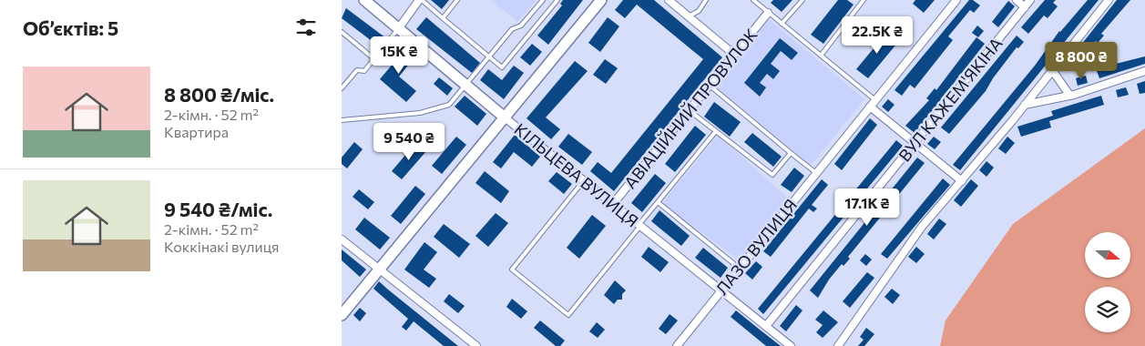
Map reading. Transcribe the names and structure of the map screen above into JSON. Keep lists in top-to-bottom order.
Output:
{
  "streets": {
    "street": [
      "ВУЛ КАЖЕМ'ЯКІНА",
      "АВІАЦІЙНИЙ ПРОВУЛОК",
      "КІЛЬЦЕВА ВУЛИЦЯ",
      "ЛАЗО ВУЛИЦЯ"
    ]
  },
  "crossings": [
    ["ВУЛ КАЖЕМ'ЯКІНА", "КІЛЬЦЕВА ВУЛИЦЯ"],
    ["АВІАЦІЙНИЙ ПРОВУЛОК", "КІЛЬЦЕВА ВУЛИЦЯ"],
    ["КІЛЬЦЕВА ВУЛИЦЯ", "ЛАЗО ВУЛИЦЯ"]
  ],
  "north": "right",
  "page": {
    "heading": "Об’єктів: 5",
    "price": [
      "22.5K ₴",
      "15K ₴",
      "8 800 ₴",
      "9 540 ₴",
      "17.1K ₴"
    ],
    "list": [
      {
        "name": "8 800 ₴/міс.",
        "note": "2-кімн. · 52 m² · Квартира"
      },
      {
        "name": "9 540 ₴/міс.",
        "note": "2-кімн. · 52 m² · Коккінакі вулиця"
      }
    ]
  }
}
